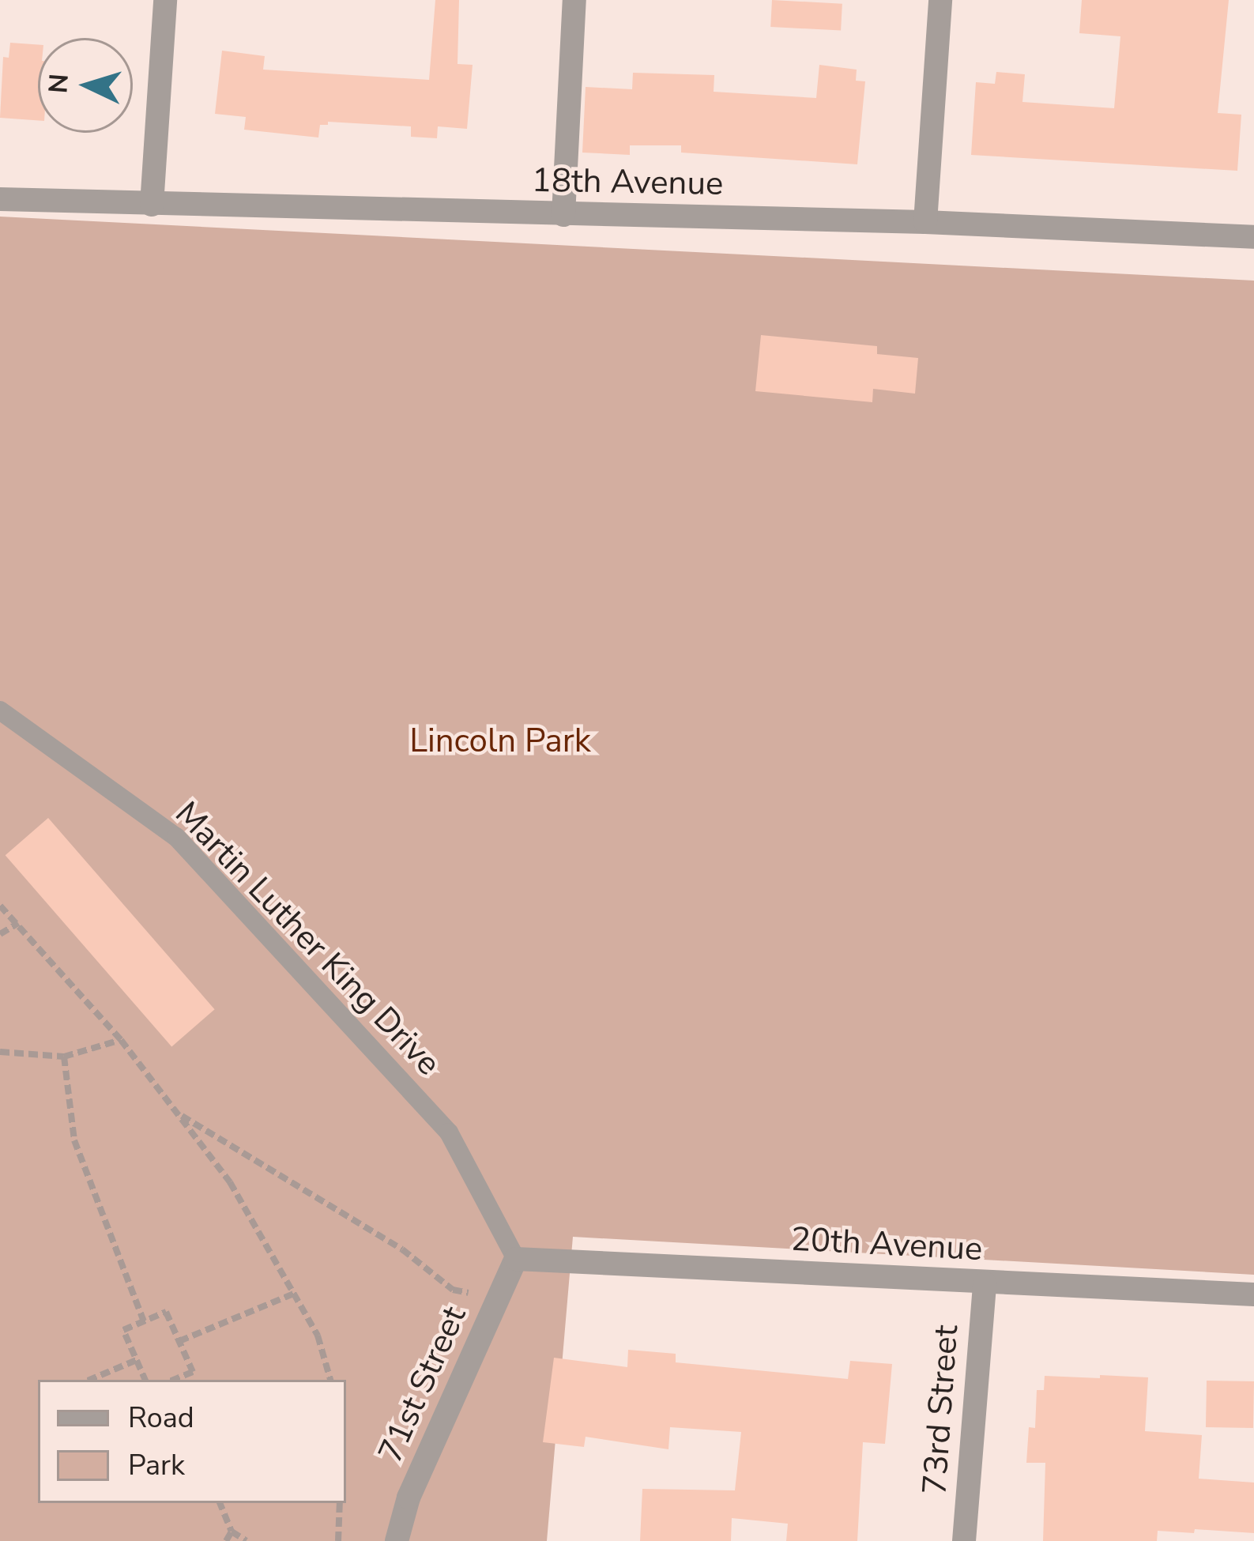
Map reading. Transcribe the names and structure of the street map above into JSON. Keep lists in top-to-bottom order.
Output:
{
  "streets": {
    "street": [
      "18th Avenue",
      "20th Avenue",
      "71st Street",
      "73rd Street"
    ],
    "lane": ["Martin Luther King Drive"]
  },
  "crossings": [
    ["Martin Luther King Drive", "20th Avenue"],
    ["Martin Luther King Drive", "71st Street"],
    ["20th Avenue", "71st Street"],
    ["20th Avenue", "73rd Street"]
  ],
  "parks": ["Lincoln Park"],
  "legend": ["Road", "Park"],
  "north": "left"
}
